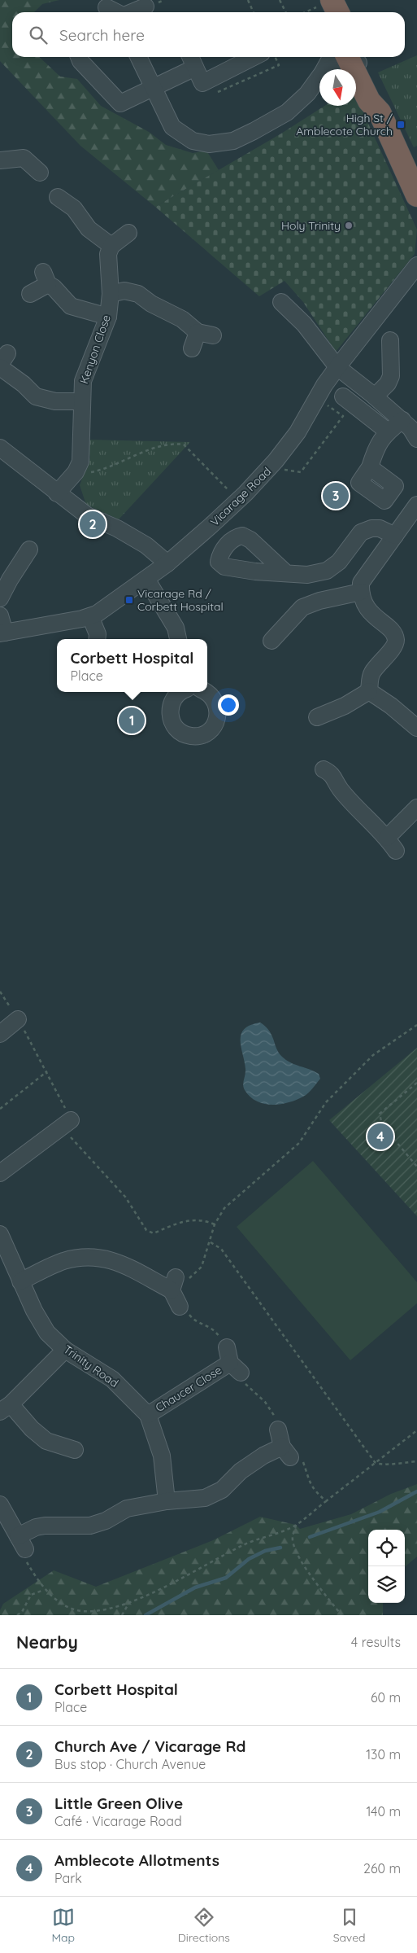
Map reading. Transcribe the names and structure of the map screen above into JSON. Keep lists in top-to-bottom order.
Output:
{
  "streets": {
    "street": [
      "Kenyon Close",
      "Vicarage Road",
      "Trinity Road",
      "Chaucer Close"
    ]
  },
  "crossings": [
    ["Trinity Road", "Chaucer Close"]
  ],
  "places": {
    "transit": ["High St / Amblecote Church", "Vicarage Rd / Corbett Hospital"],
    "other": ["Holy Trinity"]
  },
  "north": "bottom",
  "page": {
    "search": "Search here",
    "pins": [
      "3",
      "2",
      "1",
      "4"
    ],
    "popup": ["Corbett Hospital", "Place"],
    "heading": ["Nearby", "4 results"],
    "list": [
      {
        "mark": "1",
        "name": "Corbett Hospital",
        "note": "Place",
        "value": "60 m"
      },
      {
        "mark": "2",
        "name": "Church Ave / Vicarage Rd",
        "note": "Bus stop · Church Avenue",
        "value": "130 m"
      },
      {
        "mark": "3",
        "name": "Little Green Olive",
        "note": "Café · Vicarage Road",
        "value": "140 m"
      },
      {
        "mark": "4",
        "name": "Amblecote Allotments",
        "note": "Park",
        "value": "260 m"
      }
    ],
    "nav": ["Map", "Directions", "Saved"]
  }
}
